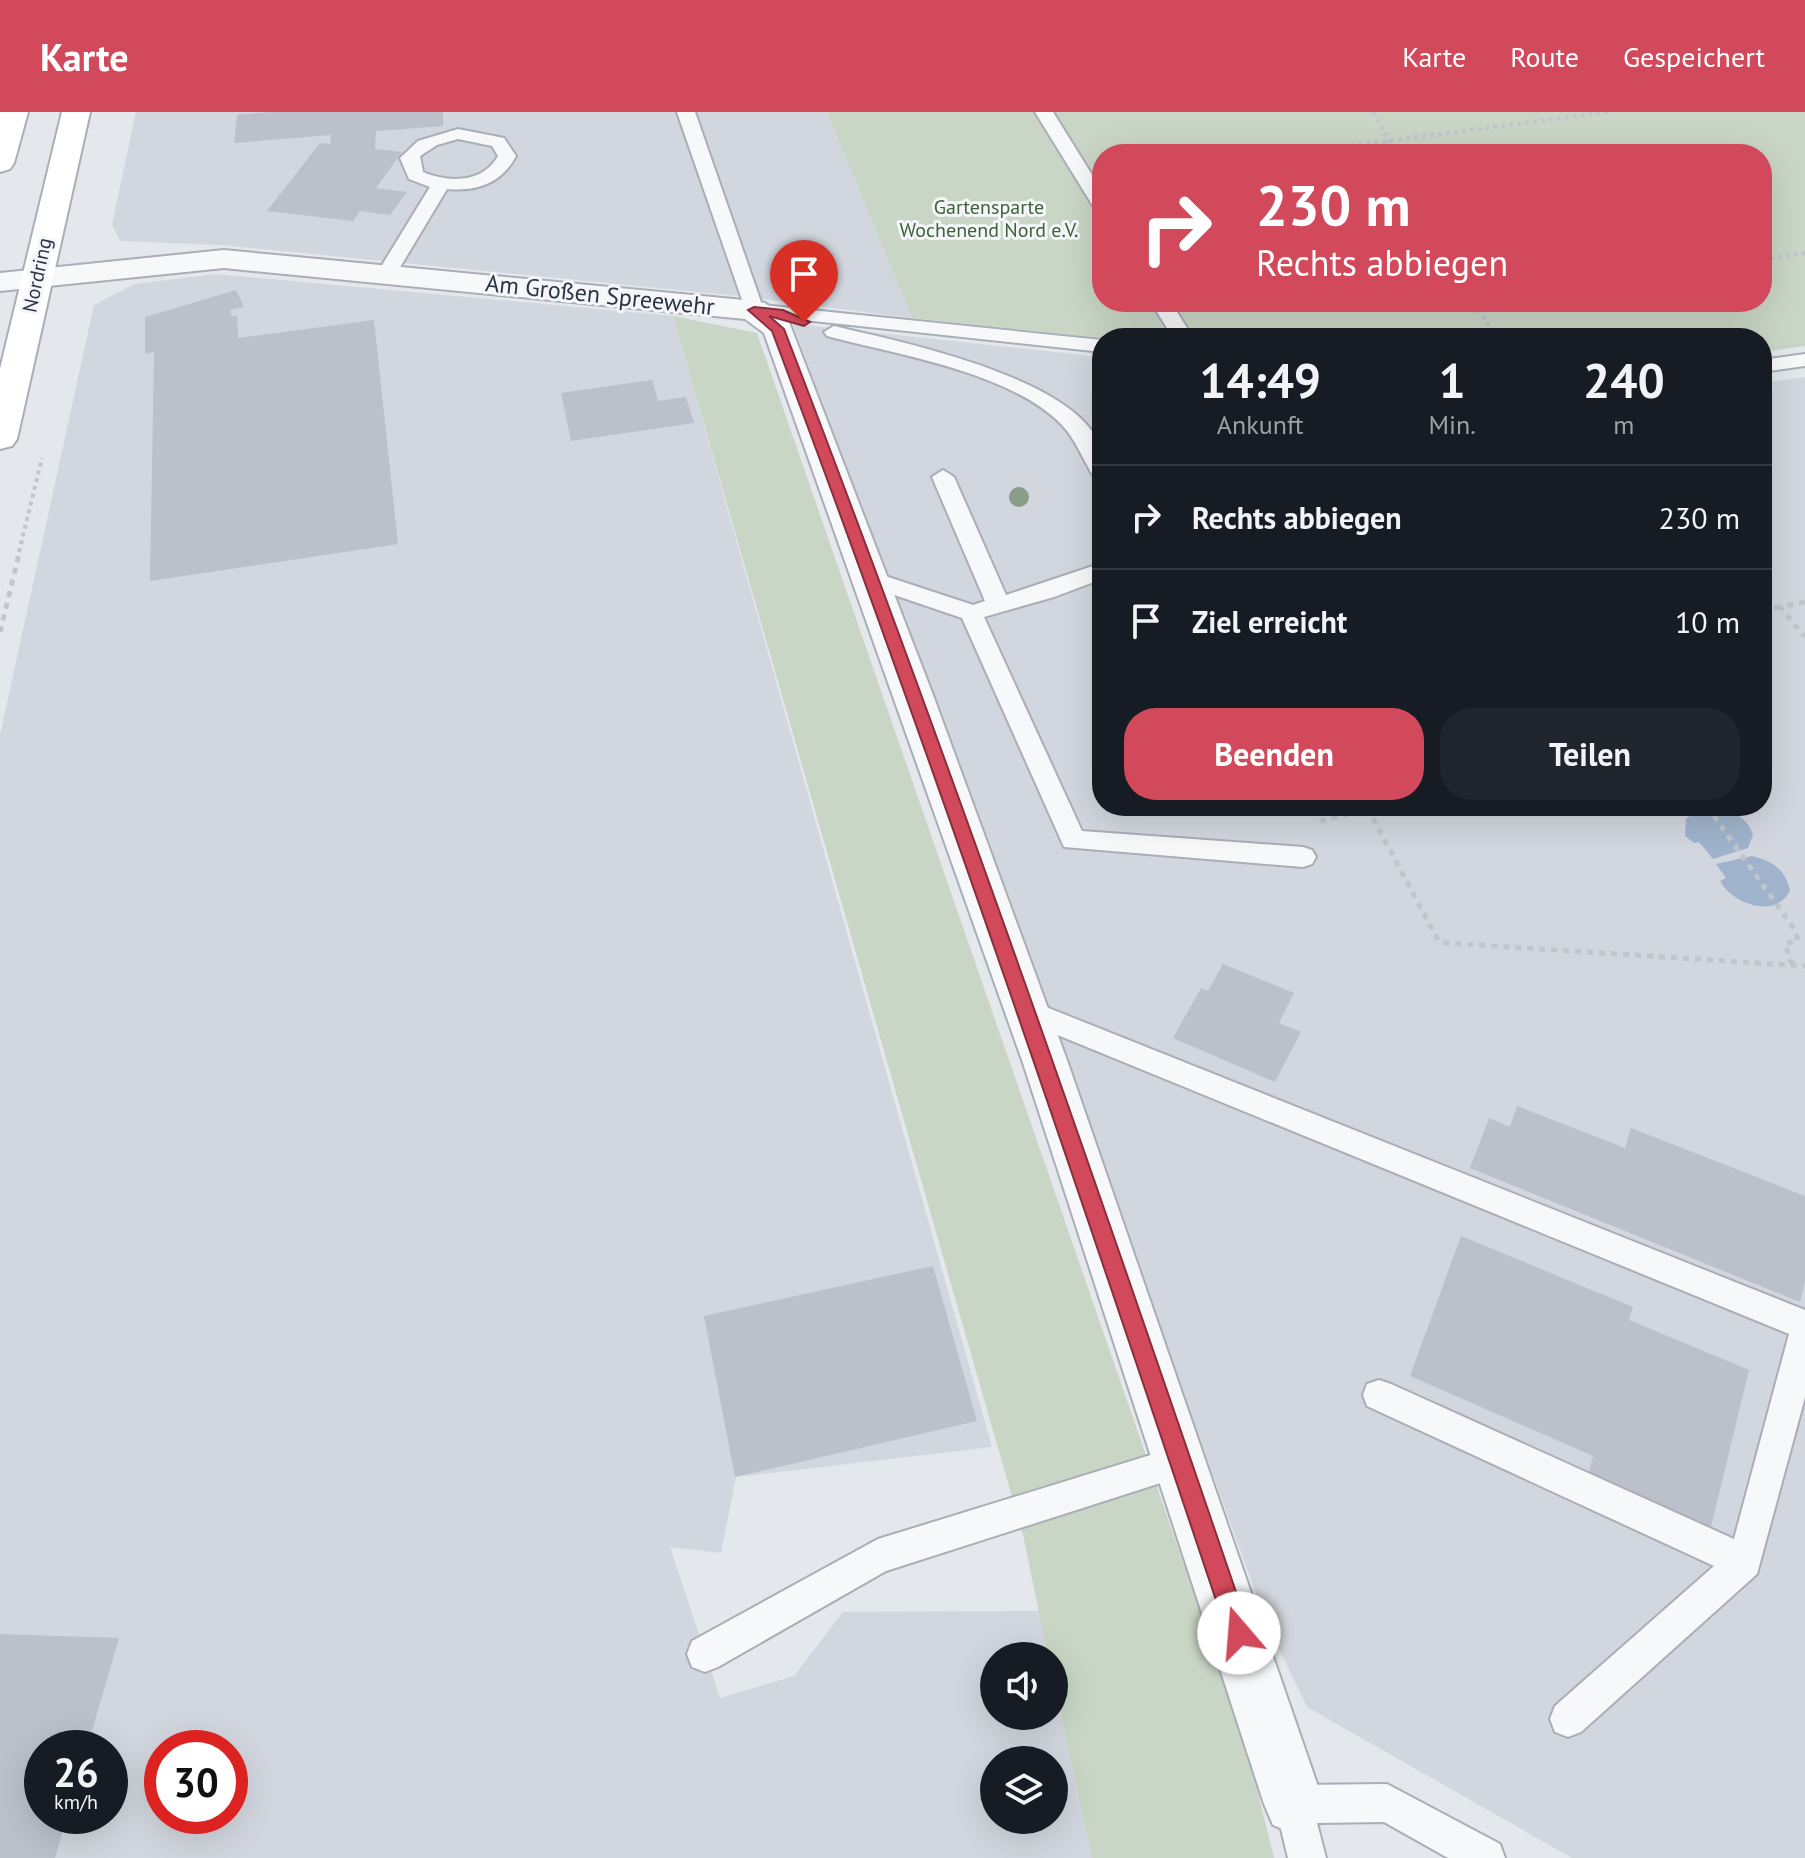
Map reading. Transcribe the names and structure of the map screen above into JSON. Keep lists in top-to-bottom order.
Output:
{
  "streets": {
    "main road": ["Nordring"],
    "street": ["Am Großen Spreewehr"]
  },
  "crossings": [
    ["Nordring", "Am Großen Spreewehr"]
  ],
  "parks": ["Gartensparte Wochenend Nord e.V."],
  "page": {
    "header": "Karte",
    "nav": ["Karte", "Route", "Gespeichert"],
    "turn": ["230 m", "Rechts abbiegen"],
    "eta": [
      "14:49",
      "Ankunft",
      "1",
      "Min.",
      "240",
      "m"
    ],
    "list": [
      {
        "name": "Rechts abbiegen",
        "value": "230 m"
      },
      {
        "name": "Ziel erreicht",
        "value": "10 m"
      }
    ],
    "buttons": ["Beenden", "Teilen"],
    "speed": "26 km/h",
    "limit": "30"
  }
}
